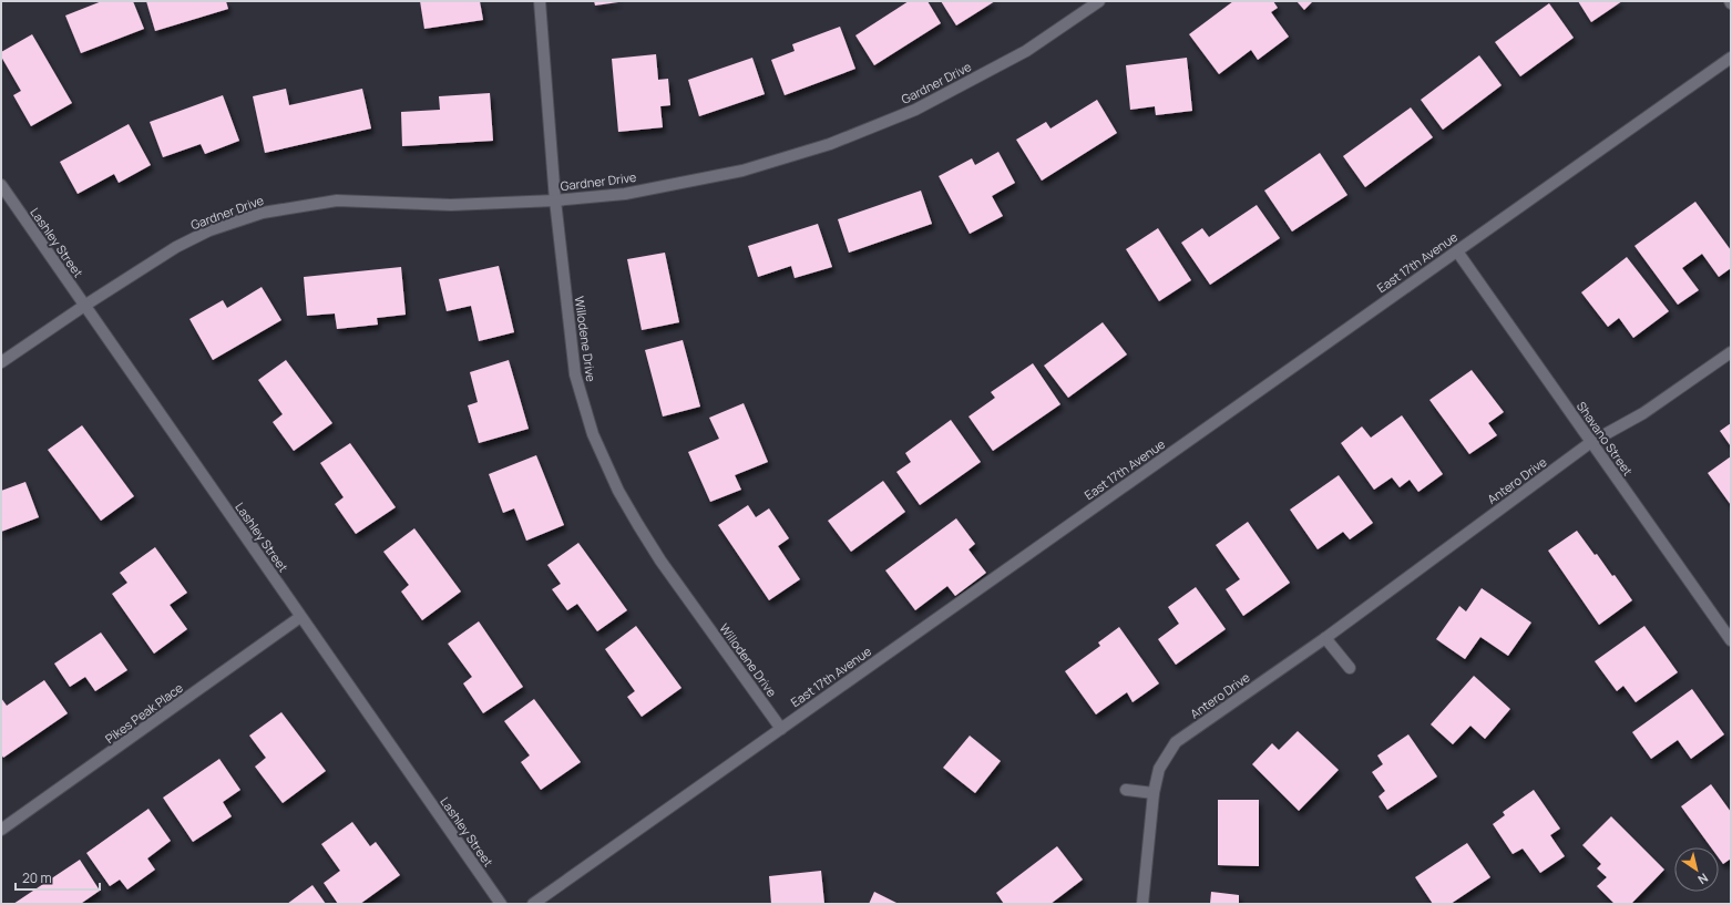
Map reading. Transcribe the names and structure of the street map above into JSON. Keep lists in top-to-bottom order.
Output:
{
  "streets": {
    "street": [
      "Gardner Drive",
      "Lashley Street",
      "East 17th Avenue",
      "Willodene Drive",
      "Shavano Street",
      "Antero Drive",
      "Pikes Peak Place"
    ]
  },
  "crossings": [
    ["Gardner Drive", "Lashley Street"],
    ["Gardner Drive", "Willodene Drive"],
    ["Lashley Street", "Pikes Peak Place"],
    ["East 17th Avenue", "Willodene Drive"],
    ["East 17th Avenue", "Shavano Street"],
    ["Shavano Street", "Antero Drive"]
  ],
  "scale_bar": "20 m",
  "north": "bottom right"
}
